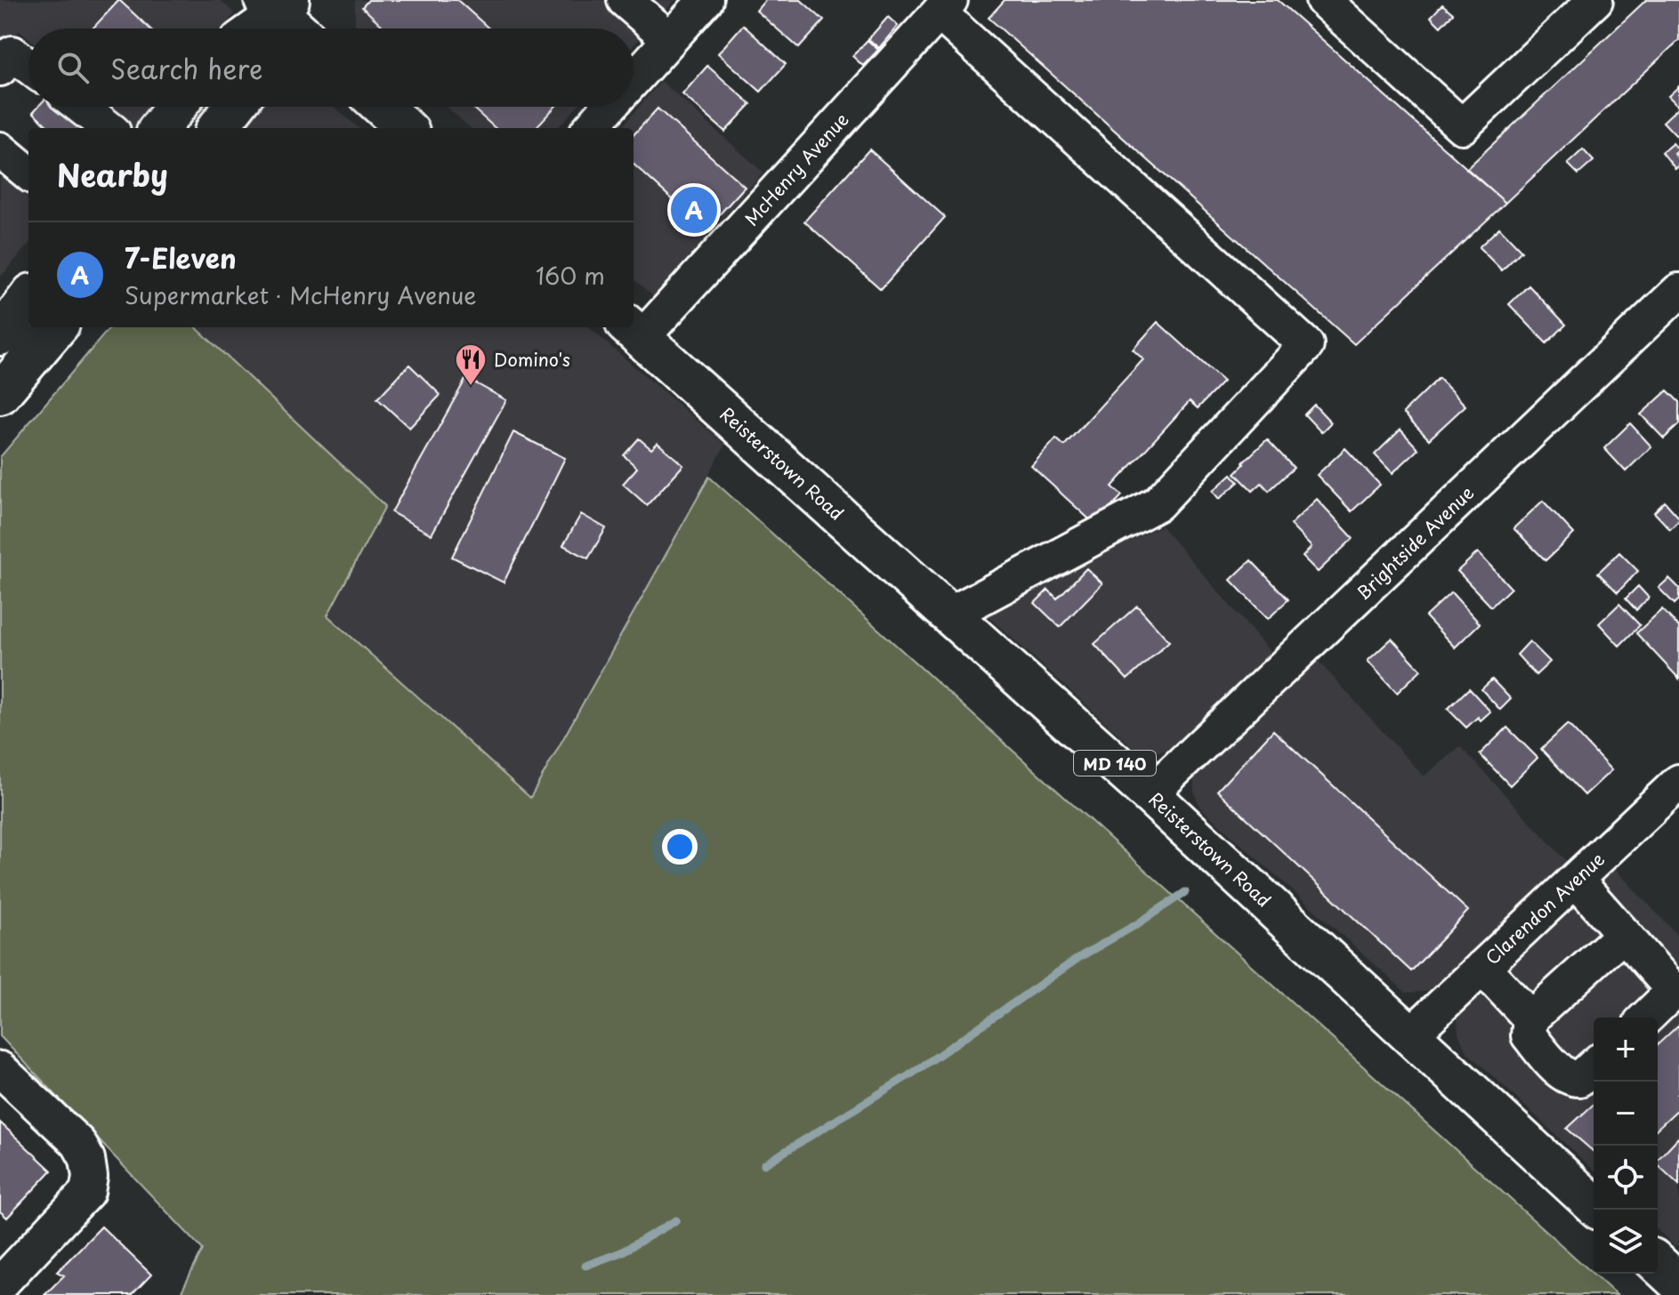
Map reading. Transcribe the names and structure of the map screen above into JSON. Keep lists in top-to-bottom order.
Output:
{
  "streets": {
    "main road": ["Reisterstown Road", "MD 140"],
    "street": ["McHenry Avenue", "Brightside Avenue", "Clarendon Avenue"]
  },
  "crossings": [
    ["McHenry Avenue", "Reisterstown Road"],
    ["Reisterstown Road", "Brightside Avenue"],
    ["Reisterstown Road", "Clarendon Avenue"]
  ],
  "places": {
    "restaurant": ["Domino's"]
  },
  "page": {
    "search": "Search here",
    "heading": "Nearby",
    "pins": "A",
    "list": [
      {
        "mark": "A",
        "name": "7-Eleven",
        "note": "Supermarket · McHenry Avenue",
        "value": "160 m"
      }
    ],
    "map_buttons": ["+", "−"]
  }
}
